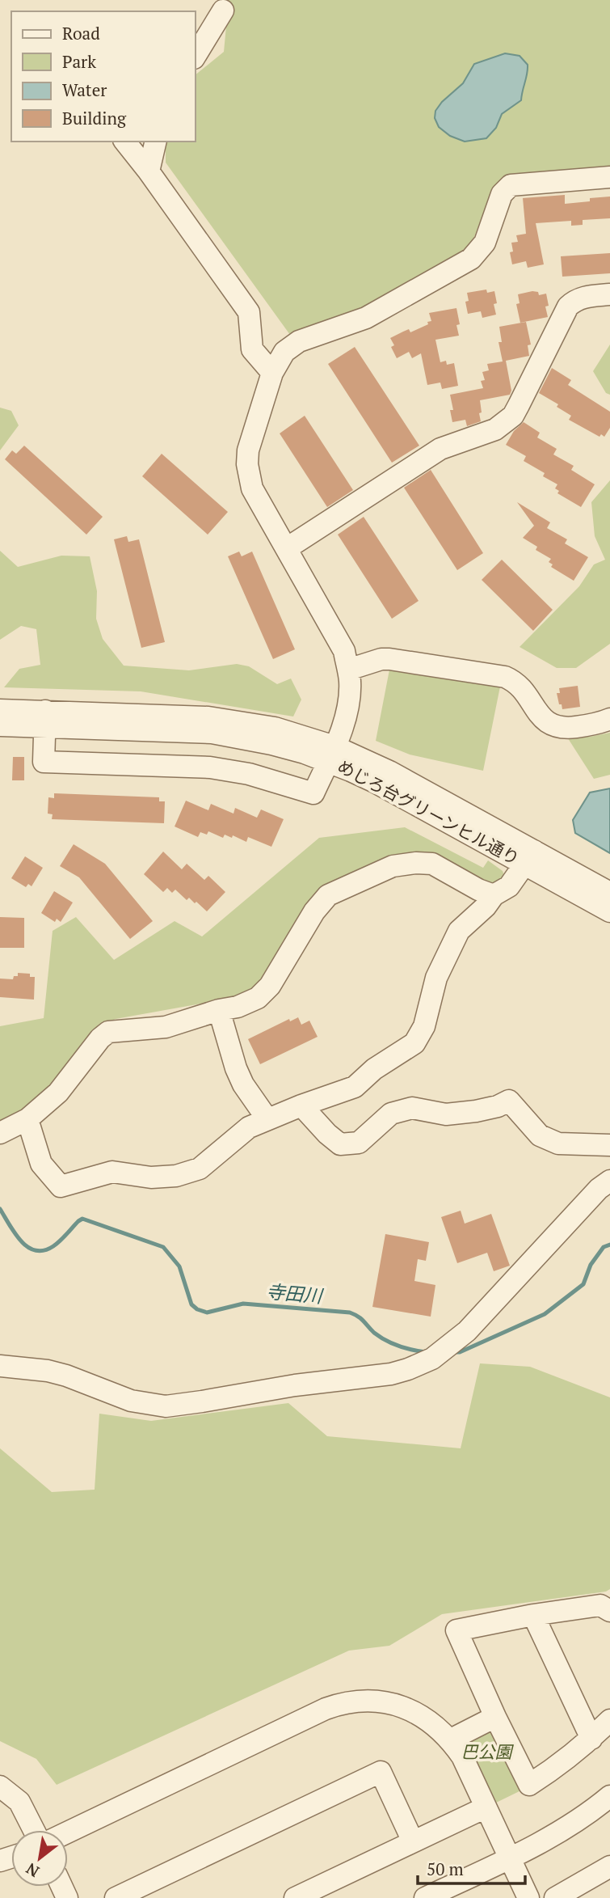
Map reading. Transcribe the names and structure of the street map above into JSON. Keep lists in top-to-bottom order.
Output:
{
  "streets": {
    "street": ["めじろ台グリーンヒル通り"]
  },
  "water": ["寺田川"],
  "parks": ["巴公園"],
  "legend": [
    "Road",
    "Park",
    "Water",
    "Building"
  ],
  "scale_bar": "50 m",
  "north": "bottom left"
}
